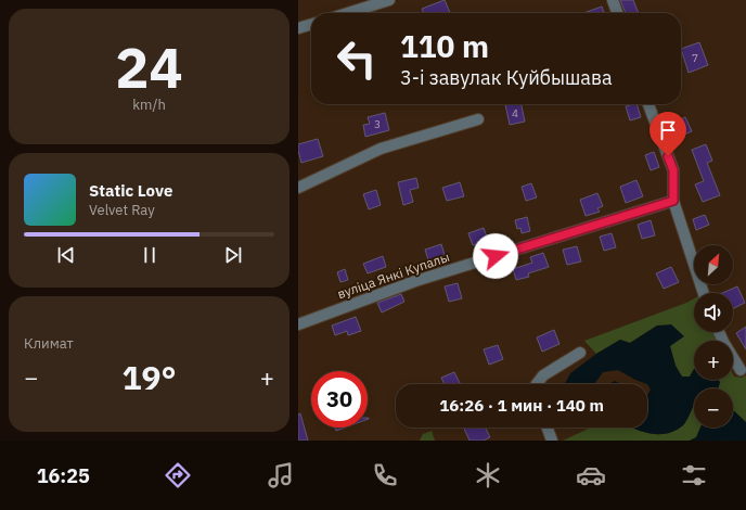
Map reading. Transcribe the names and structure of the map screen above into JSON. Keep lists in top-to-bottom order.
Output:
{
  "streets": {
    "street": ["вуліца Янкі Купалы"]
  },
  "house_numbers": ["7", "4", "3"],
  "north": "top right",
  "page": {
    "tile": [
      ["24", "km/h"],
      "Климат"
    ],
    "turn": ["110 m", "3-і завулак Куйбышава"],
    "song": ["Static Love", "Velvet Ray"],
    "map_buttons": ["+", "−"],
    "heat": ["−", "19°", "+"],
    "limit": "30",
    "trip": "16:26 · 1 мин · 140 m",
    "tabs": "16:25"
  }
}
